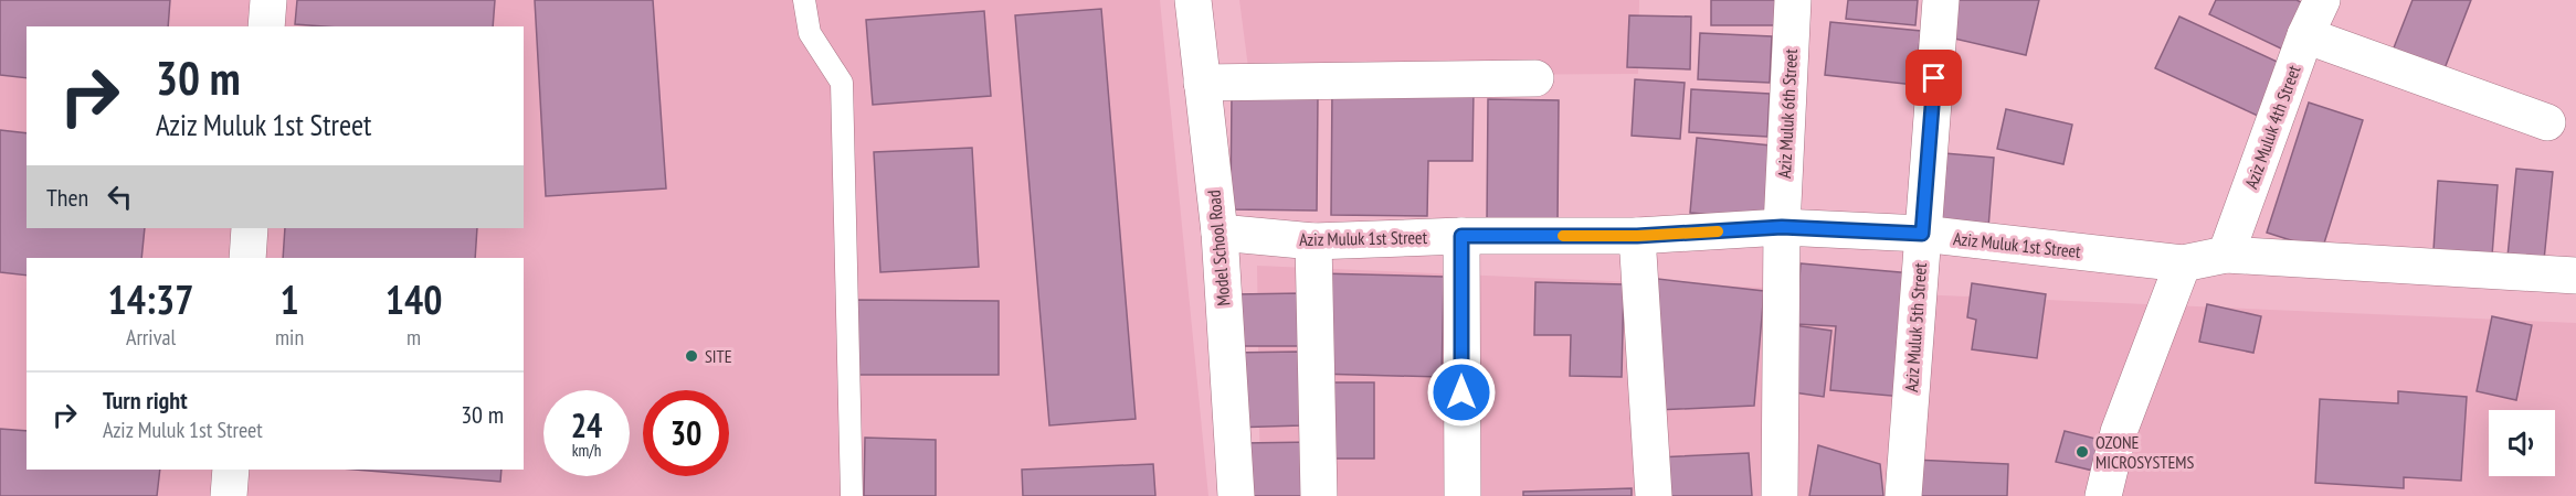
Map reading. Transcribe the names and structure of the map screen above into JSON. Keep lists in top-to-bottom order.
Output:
{
  "streets": {
    "street": [
      "Aziz Muluk 6th Street",
      "Aziz Muluk 4th Street",
      "Aziz Muluk 1st Street",
      "Model School Road",
      "Aziz Muluk 5th Street"
    ]
  },
  "crossings": [
    ["Aziz Muluk 6th Street", "Aziz Muluk 1st Street"],
    ["Aziz Muluk 4th Street", "Aziz Muluk 1st Street"],
    ["Aziz Muluk 1st Street", "Model School Road"],
    ["Aziz Muluk 1st Street", "Aziz Muluk 5th Street"]
  ],
  "places": ["SITE", "OZONE MICROSYSTEMS"],
  "page": {
    "turn": ["30 m", "Aziz Muluk 1st Street"],
    "then": "Then",
    "eta": [
      "14:37",
      "Arrival",
      "1",
      "min",
      "140",
      "m"
    ],
    "list": [
      {
        "name": "Turn right",
        "note": "Aziz Muluk 1st Street",
        "value": "30 m"
      }
    ],
    "speed": "24 km/h",
    "limit": "30"
  }
}
